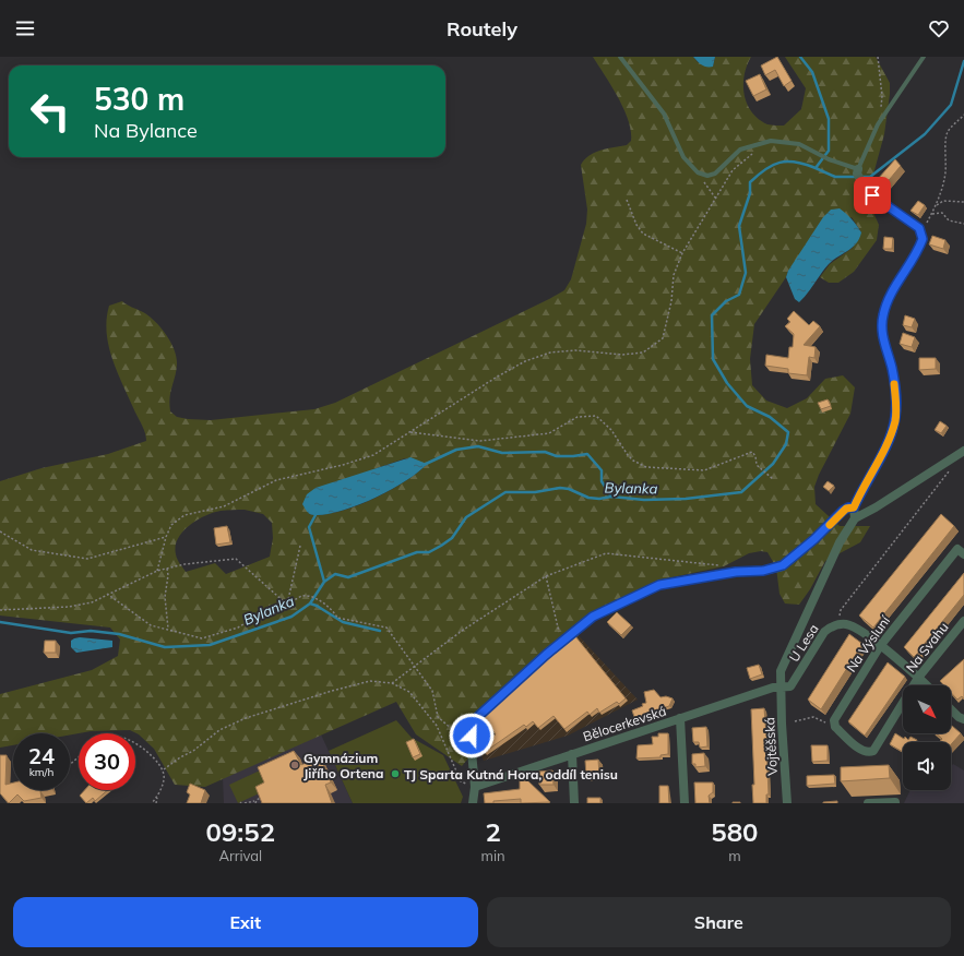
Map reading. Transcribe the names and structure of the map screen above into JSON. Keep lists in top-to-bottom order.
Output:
{
  "streets": {
    "street": [
      "U Lesa",
      "Na Výsluní",
      "Na Svahu",
      "Bělocerkevská",
      "Vojtěšská"
    ]
  },
  "crossings": [
    ["U Lesa", "Na Výsluní"],
    ["U Lesa", "Na Svahu"],
    ["U Lesa", "Bělocerkevská"],
    ["U Lesa", "Vojtěšská"],
    ["Na Výsluní", "Na Svahu"],
    ["Bělocerkevská", "Vojtěšská"]
  ],
  "water": ["Bylanka"],
  "places": ["Gymnázium Jiřího Ortena", "TJ Sparta Kutná Hora, oddíl tenisu"],
  "north": "bottom right",
  "page": {
    "header": "Routely",
    "turn": ["530 m", "Na Bylance"],
    "speed": "24 km/h",
    "limit": "30",
    "eta": [
      "09:52",
      "Arrival",
      "2",
      "min",
      "580",
      "m"
    ],
    "buttons": ["Exit", "Share"]
  }
}
